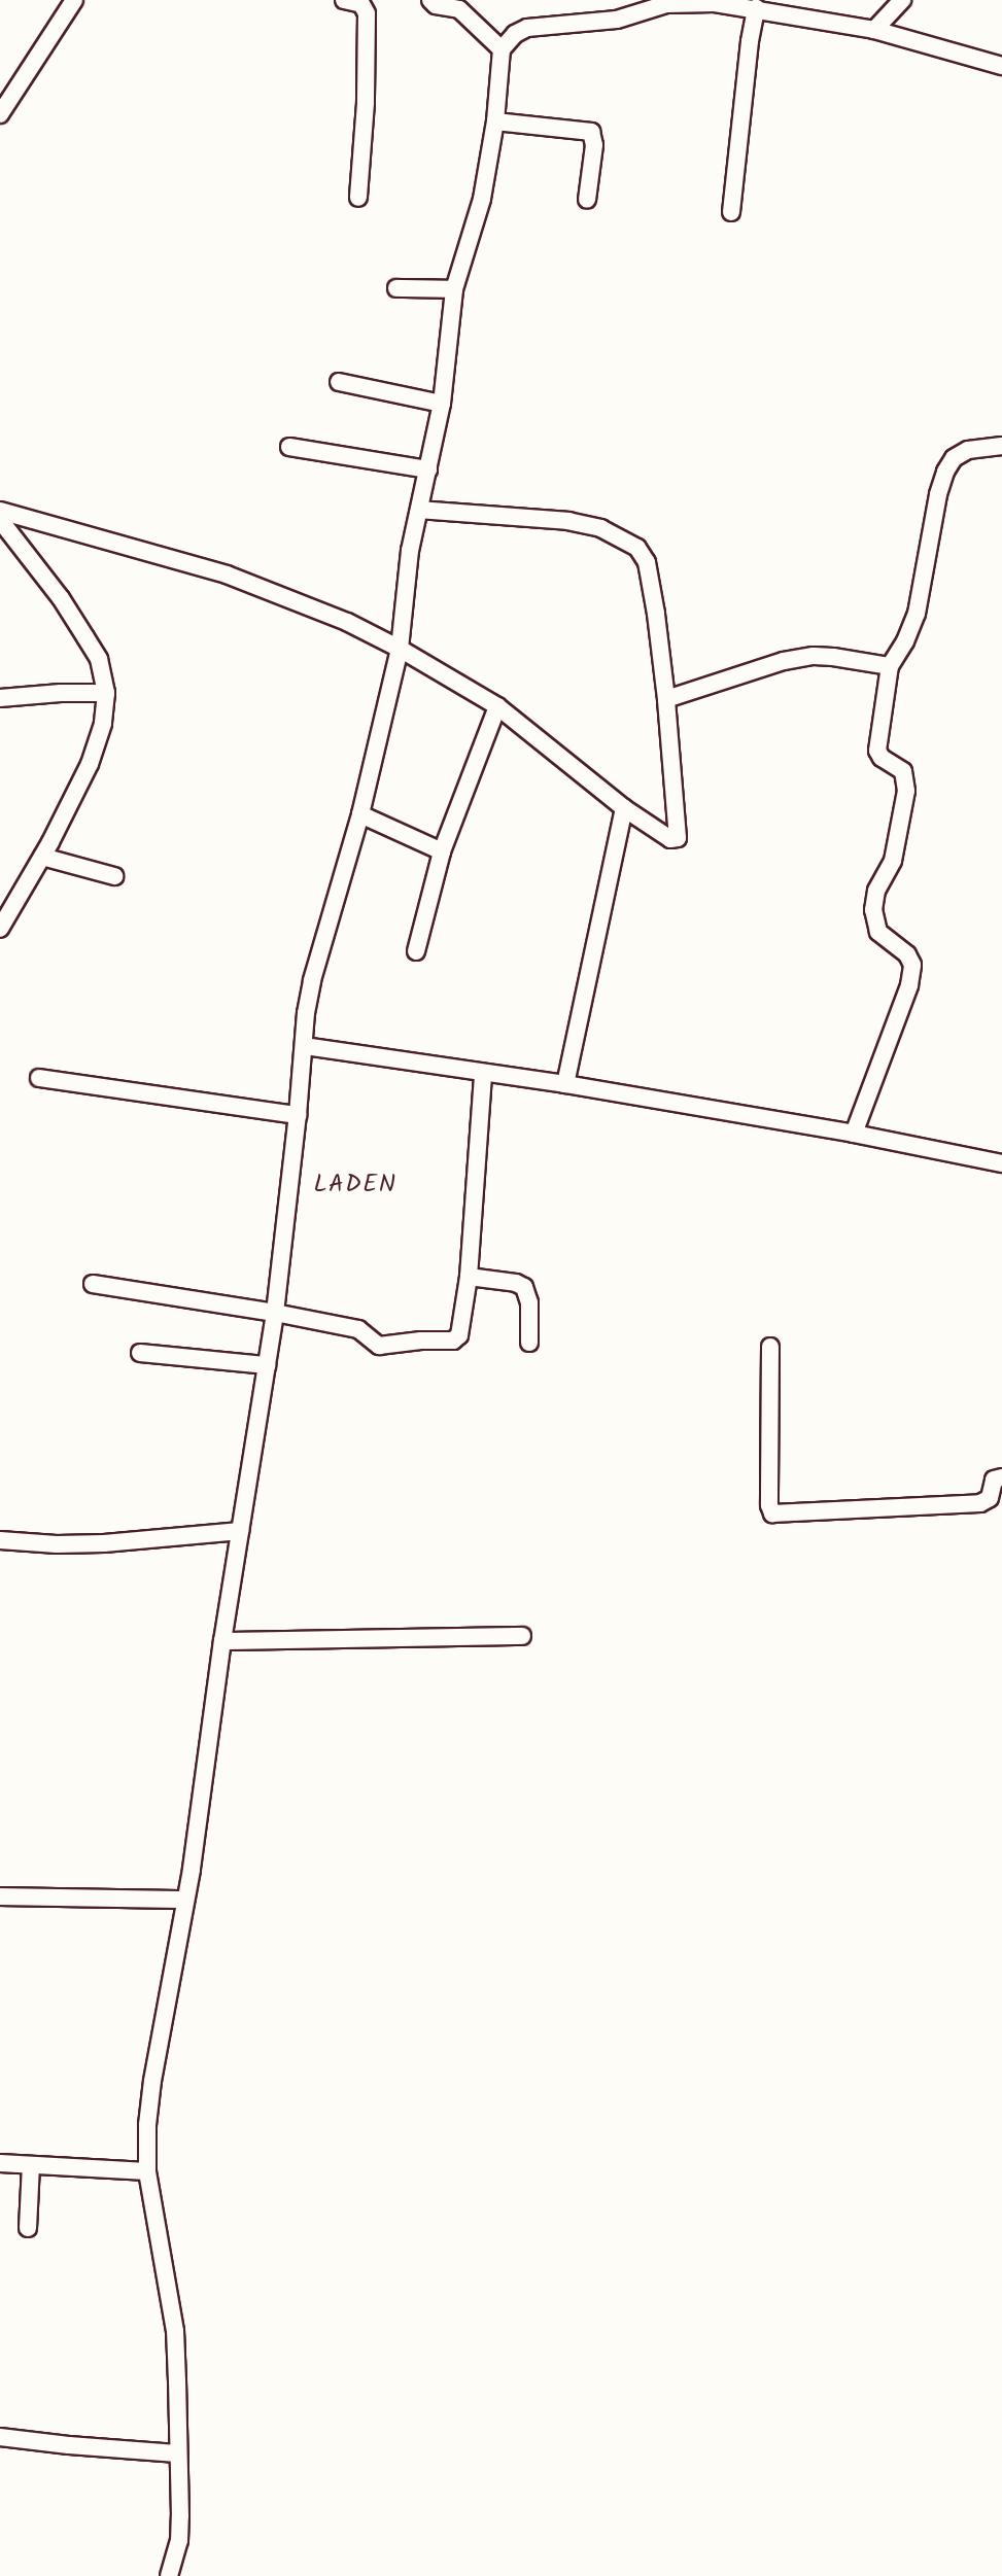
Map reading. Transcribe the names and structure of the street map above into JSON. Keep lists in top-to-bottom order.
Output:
{
  "districts": ["LADEN"]
}
